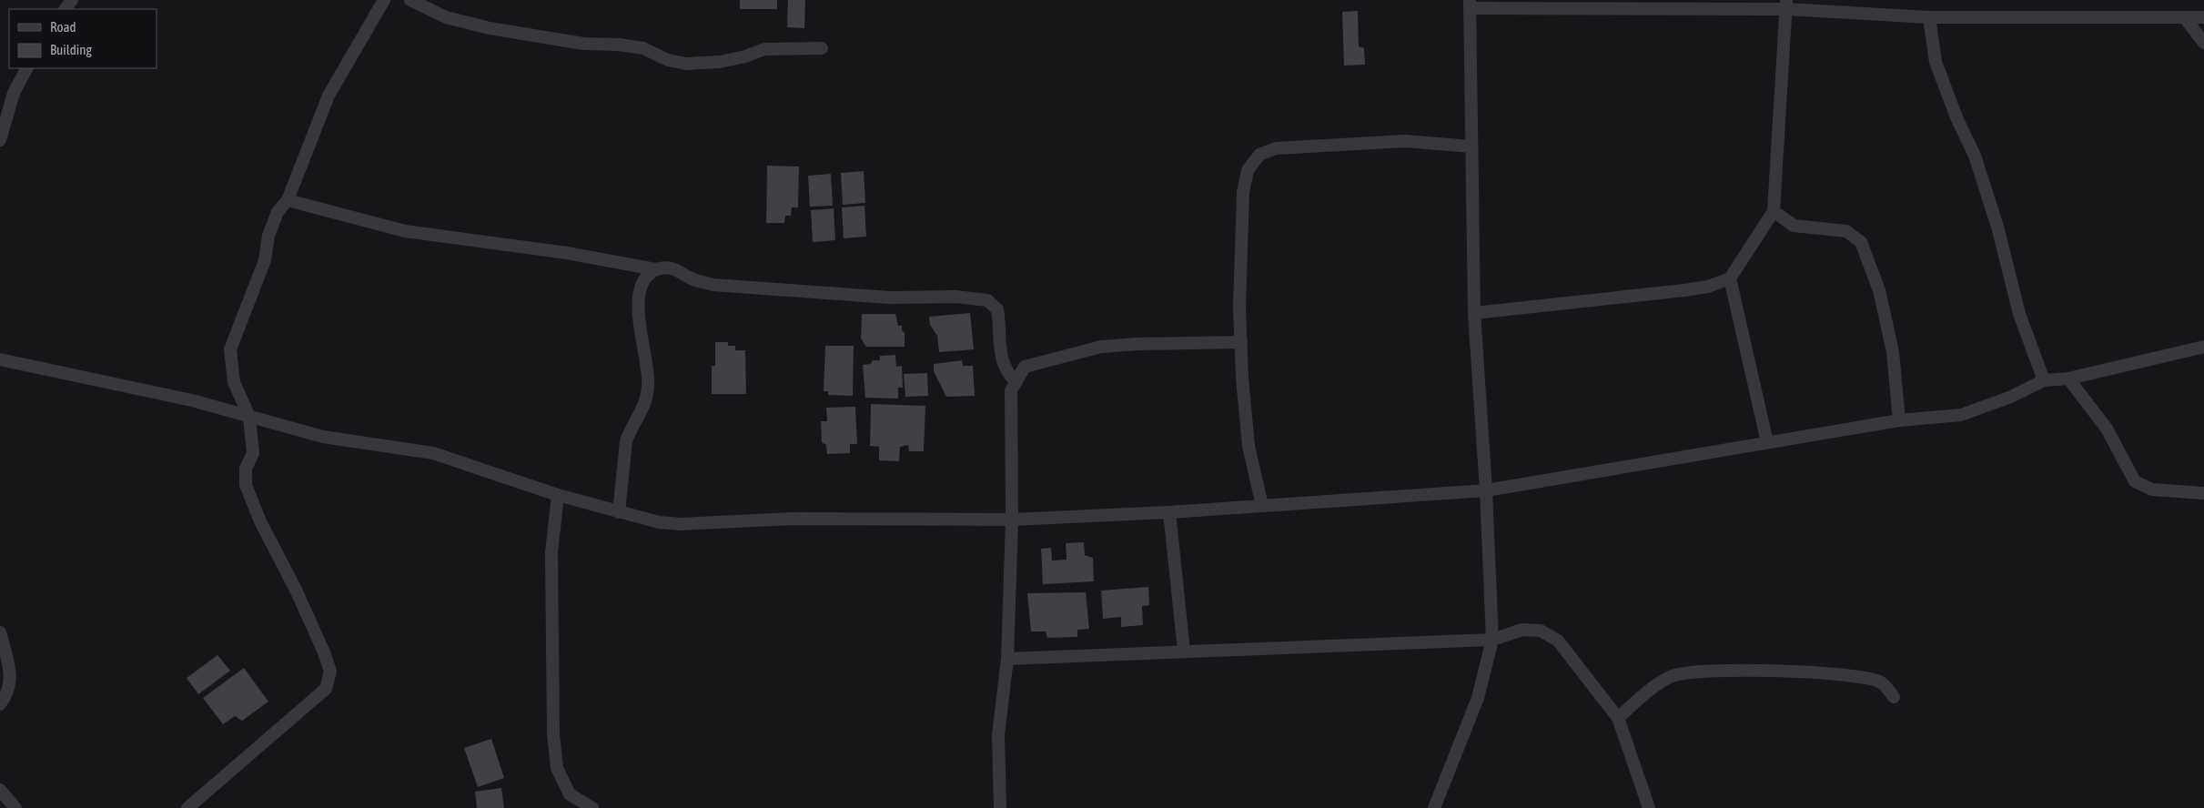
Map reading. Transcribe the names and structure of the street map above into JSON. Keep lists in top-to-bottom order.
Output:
{
  "legend": ["Road", "Building"]
}
